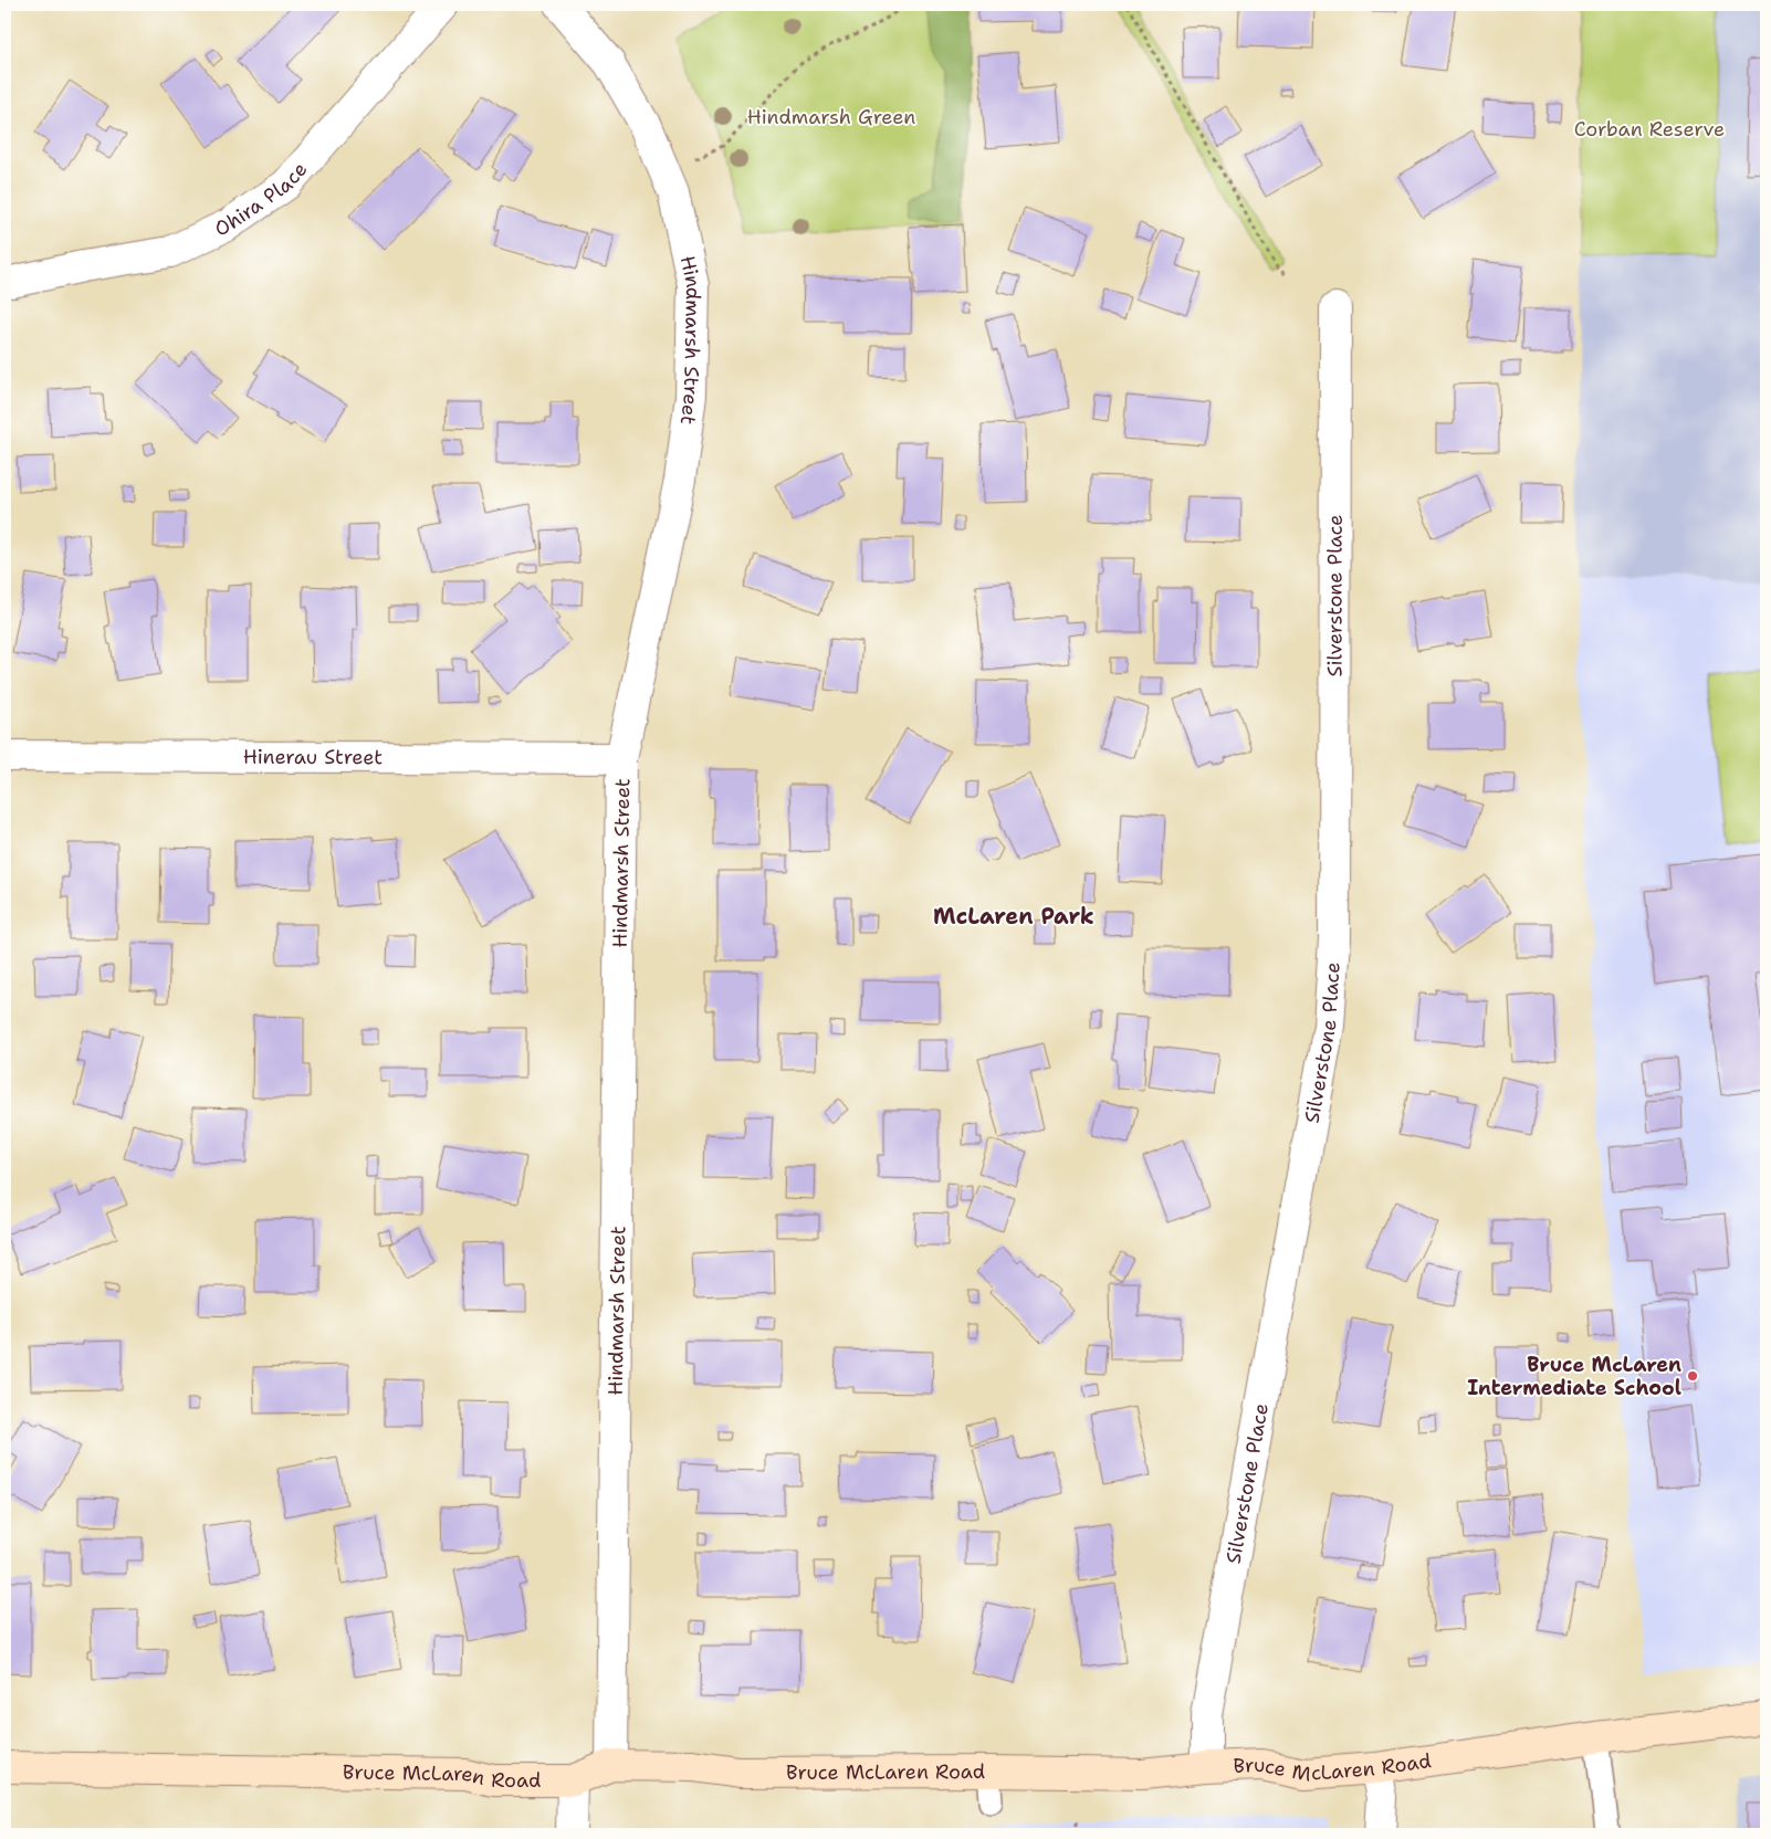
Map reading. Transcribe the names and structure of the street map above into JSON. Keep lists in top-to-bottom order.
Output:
{
  "streets": {
    "main road": ["Bruce McLaren Road"],
    "street": [
      "Ohira Place",
      "Hindmarsh Street",
      "Silverstone Place",
      "Hinerau Street"
    ]
  },
  "crossings": [
    ["Hindmarsh Street", "Hinerau Street"],
    ["Hindmarsh Street", "Bruce McLaren Road"],
    ["Silverstone Place", "Bruce McLaren Road"]
  ],
  "districts": ["McLaren Park"],
  "parks": ["Hindmarsh Green", "Corban Reserve"],
  "places": ["Bruce McLaren Intermediate School"]
}
